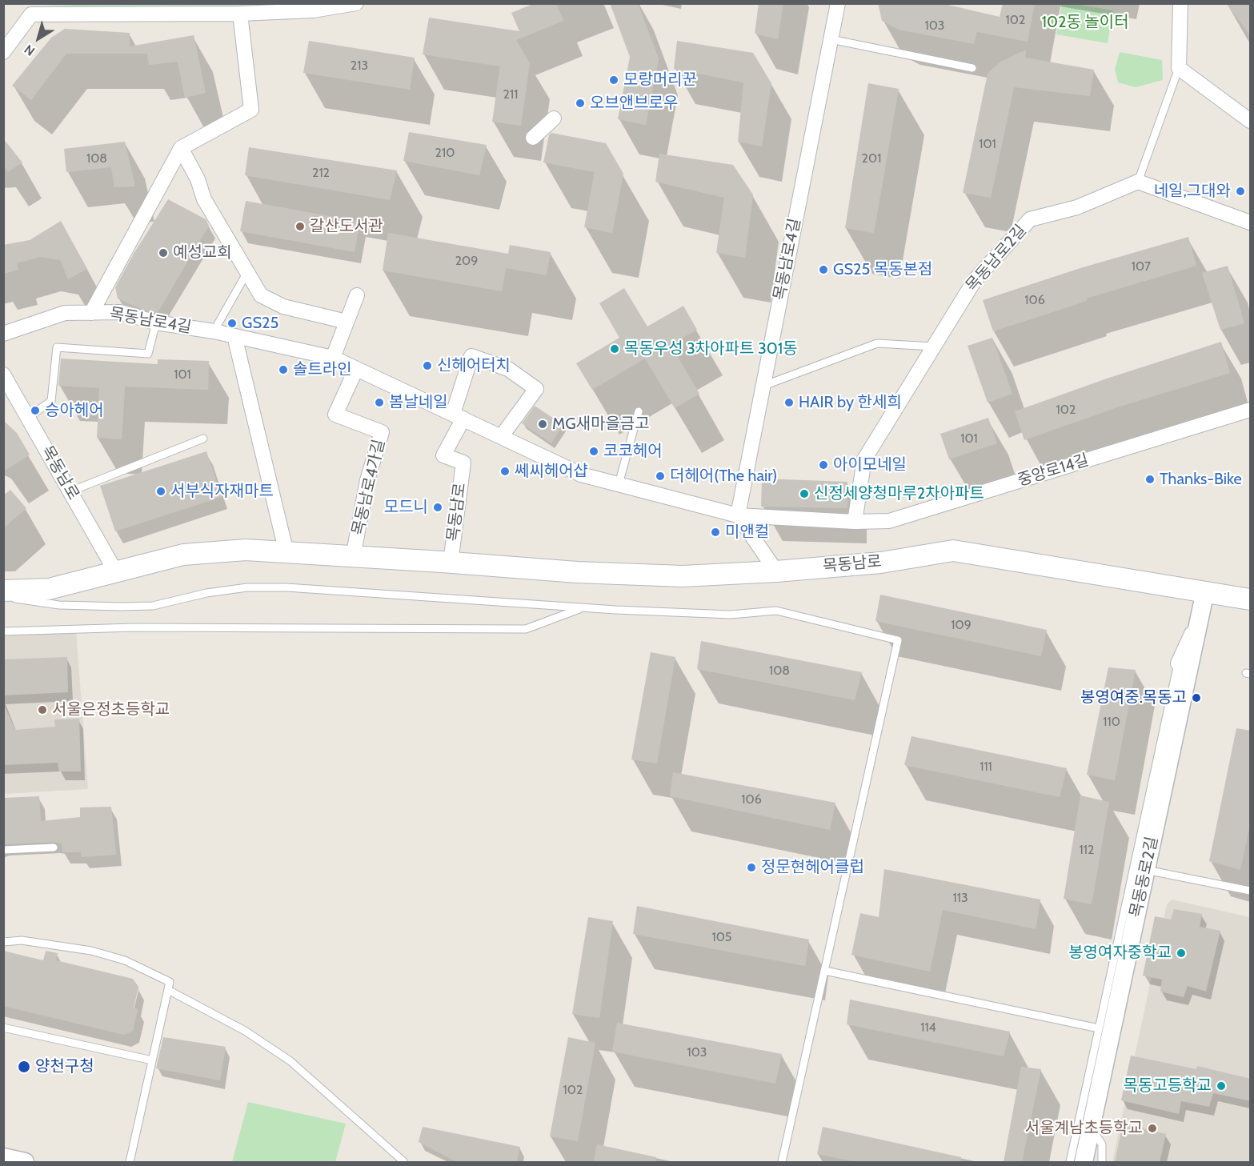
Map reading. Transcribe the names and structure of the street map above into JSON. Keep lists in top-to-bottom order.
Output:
{
  "streets": {
    "main road": ["목동남로"],
    "street": [
      "목동남로2길",
      "목동남로4길",
      "중앙로14길",
      "목동남로4가길",
      "목동동로2길"
    ]
  },
  "crossings": [
    ["목동남로2길", "목동남로4길"],
    ["목동남로2길", "중앙로14길"],
    ["목동남로4길", "중앙로14길"],
    ["목동남로4길", "목동남로"],
    ["목동남로4길", "목동남로4가길"],
    ["목동남로", "목동남로4가길"],
    ["목동남로", "목동동로2길"]
  ],
  "parks": ["102동 놀이터"],
  "places": [
    "모랑머리꾼",
    "오브앤브로우",
    "네일,그대와",
    "갈산도서관",
    "예성교회",
    "GS25 목동본점",
    "GS25",
    "목동우성 3차아파트 301동",
    "신헤어터치",
    "솔트라인",
    "봄날네일",
    "HAIR by 한세희",
    "승아헤어",
    "MG새마을금고",
    "코코헤어",
    "아이모네일",
    "쎄씨헤어샵",
    "더헤어(The hair)",
    "Thanks-Bike",
    "서부식자재마트",
    "신정세양청마루2차아파트",
    "모드니",
    "미앤컬",
    "봉영여중.목동고",
    "서울은정초등학교",
    "정문현헤어클럽",
    "봉영여자중학교",
    "양천구청",
    "목동고등학교",
    "서울계남초등학교"
  ],
  "house_numbers": [
    "102",
    "103",
    "213",
    "211",
    "101",
    "210",
    "108",
    "201",
    "212",
    "209",
    "107",
    "106",
    "101",
    "102",
    "101",
    "109",
    "108",
    "110",
    "111",
    "106",
    "112",
    "113",
    "105",
    "114",
    "103",
    "102"
  ],
  "north": "bottom left"
}
